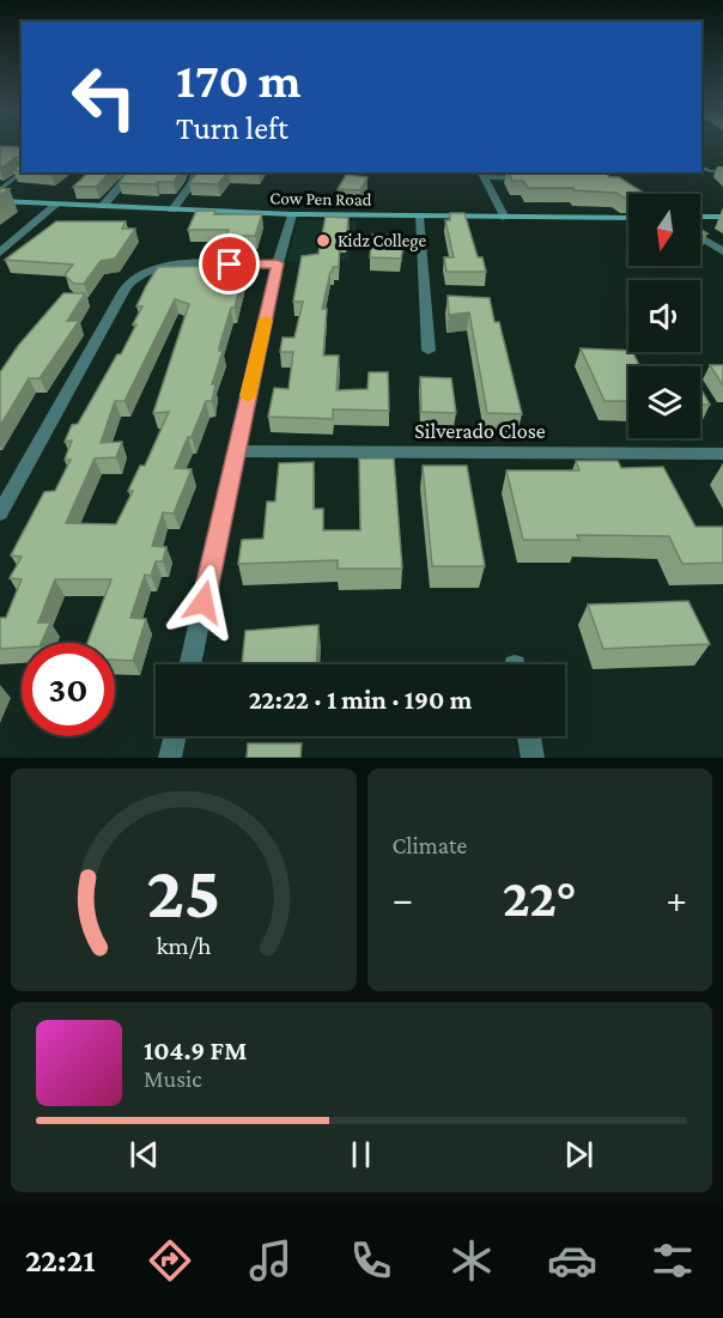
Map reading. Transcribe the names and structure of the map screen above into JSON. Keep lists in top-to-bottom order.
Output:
{
  "streets": {
    "main road": ["Cow Pen Road"],
    "street": ["Silverado Close"]
  },
  "places": ["Kidz College"],
  "north": "bottom",
  "page": {
    "turn": ["170 m", "Turn left"],
    "limit": "30",
    "trip": "22:22 · 1 min · 190 m",
    "tile": "Climate",
    "heat": ["−", "22°", "+"],
    "song": ["104.9 FM", "Music"],
    "tabs": "22:21",
    "gauge": ["25", "km/h"]
  }
}
